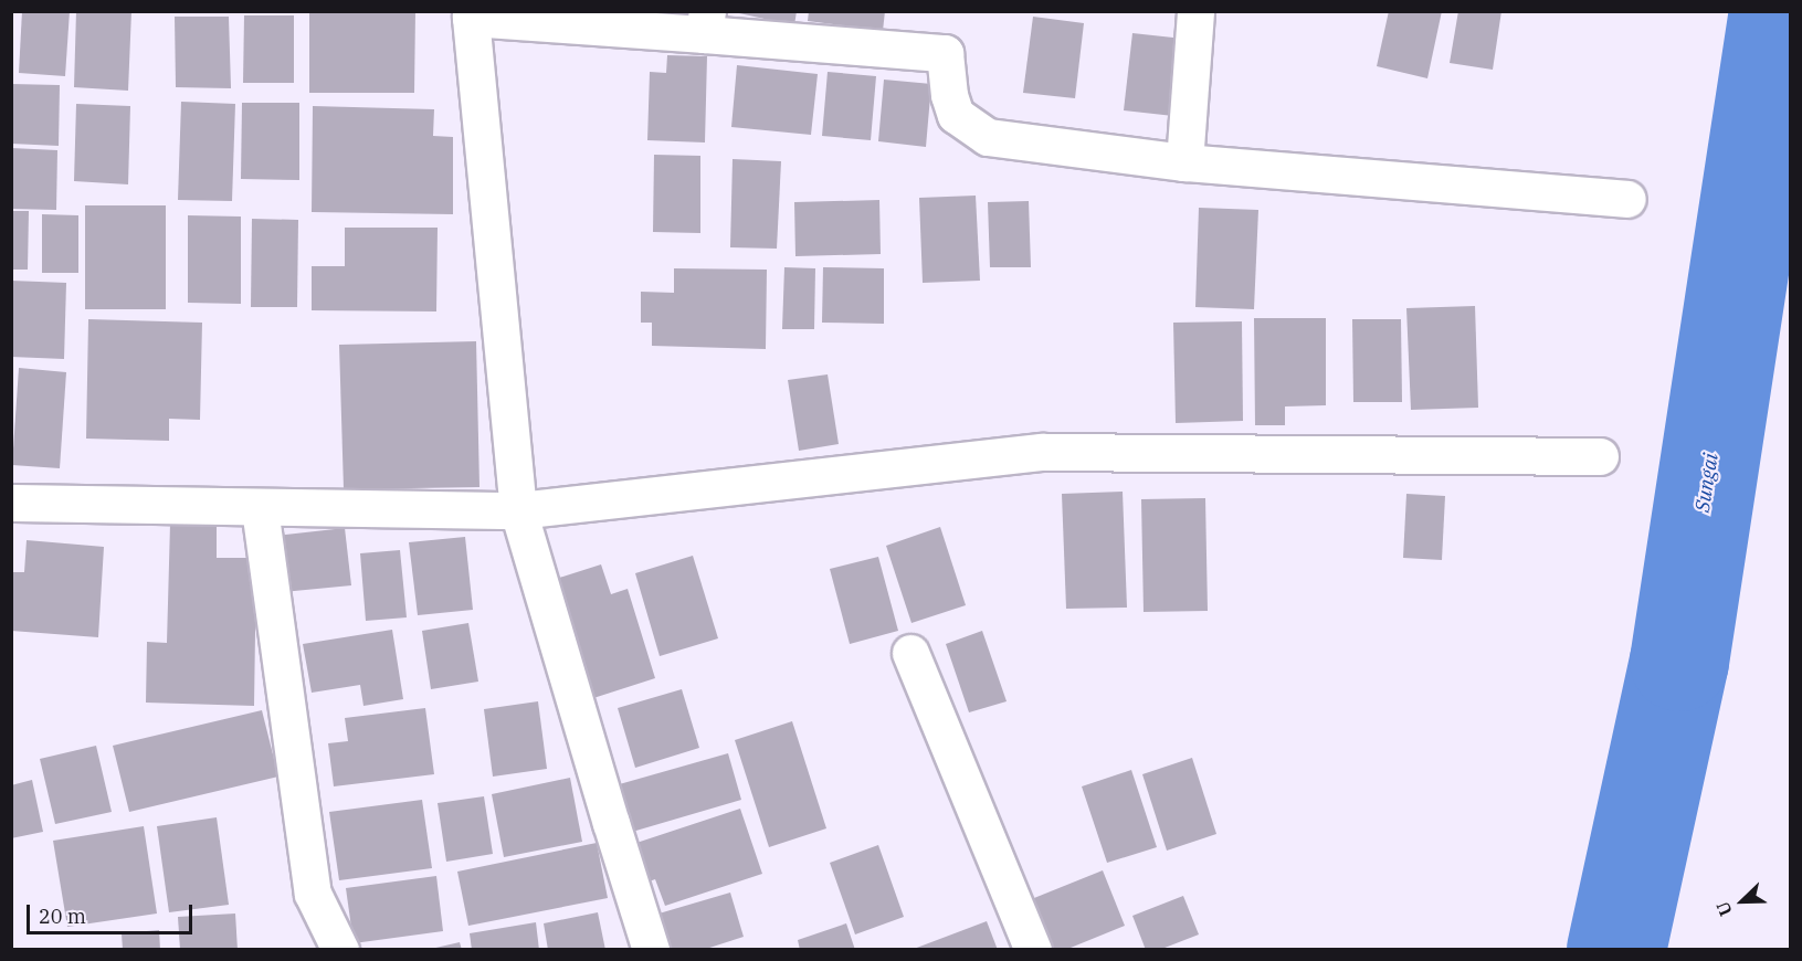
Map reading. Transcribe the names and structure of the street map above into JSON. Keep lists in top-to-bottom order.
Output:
{
  "water": ["Sungai"],
  "scale_bar": "20 m",
  "north": "bottom left"
}
